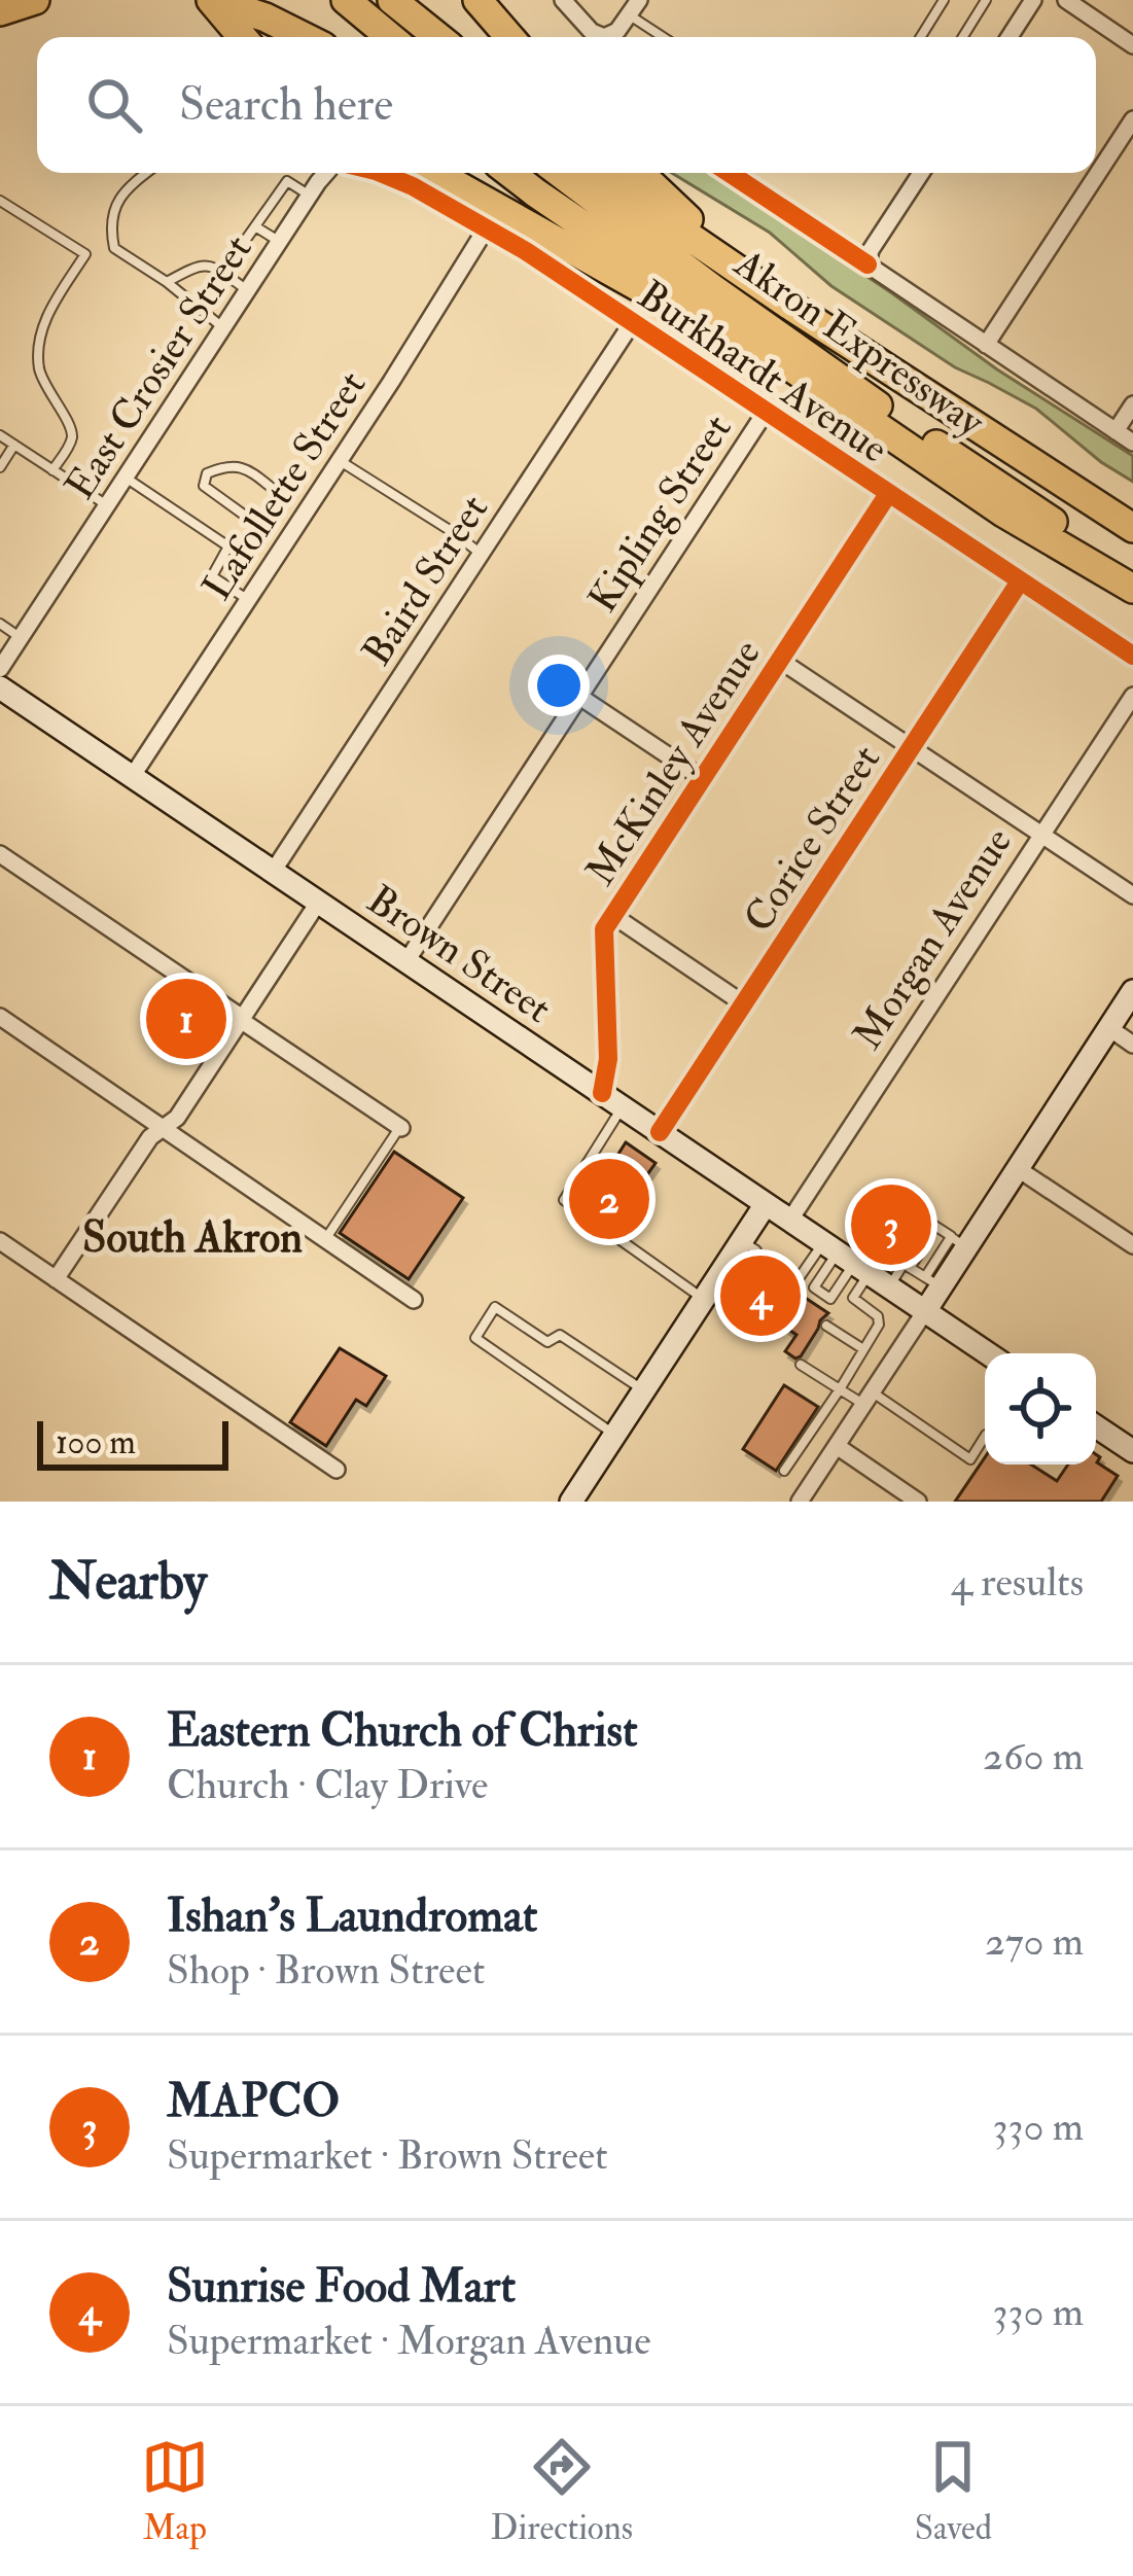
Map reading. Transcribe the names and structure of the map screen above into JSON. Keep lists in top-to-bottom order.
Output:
{
  "streets": {
    "highway": ["Akron Expressway"],
    "main road": ["Brown Street"],
    "street": [
      "East Crosier Street",
      "Burkhardt Avenue",
      "Lafollette Street",
      "Kipling Street",
      "Baird Street",
      "McKinley Avenue",
      "Corice Street",
      "Morgan Avenue"
    ]
  },
  "crossings": [
    ["East Crosier Street", "Burkhardt Avenue"],
    ["Burkhardt Avenue", "Lafollette Street"],
    ["Burkhardt Avenue", "Kipling Street"],
    ["Burkhardt Avenue", "Baird Street"],
    ["Burkhardt Avenue", "McKinley Avenue"],
    ["Burkhardt Avenue", "Corice Street"],
    ["Lafollette Street", "Brown Street"],
    ["Kipling Street", "Brown Street"],
    ["Baird Street", "Brown Street"],
    ["McKinley Avenue", "Brown Street"],
    ["Corice Street", "Brown Street"],
    ["Morgan Avenue", "Brown Street"]
  ],
  "districts": ["South Akron"],
  "scale_bar": "100 m",
  "page": {
    "search": "Search here",
    "pins": [
      "1",
      "2",
      "3",
      "4"
    ],
    "scale": "100 m",
    "heading": ["Nearby", "4 results"],
    "list": [
      {
        "mark": "1",
        "name": "Eastern Church of Christ",
        "note": "Church · Clay Drive",
        "value": "260 m"
      },
      {
        "mark": "2",
        "name": "Ishan's Laundromat",
        "note": "Shop · Brown Street",
        "value": "270 m"
      },
      {
        "mark": "3",
        "name": "MAPCO",
        "note": "Supermarket · Brown Street",
        "value": "330 m"
      },
      {
        "mark": "4",
        "name": "Sunrise Food Mart",
        "note": "Supermarket · Morgan Avenue",
        "value": "330 m"
      }
    ],
    "nav": ["Map", "Directions", "Saved"]
  }
}
